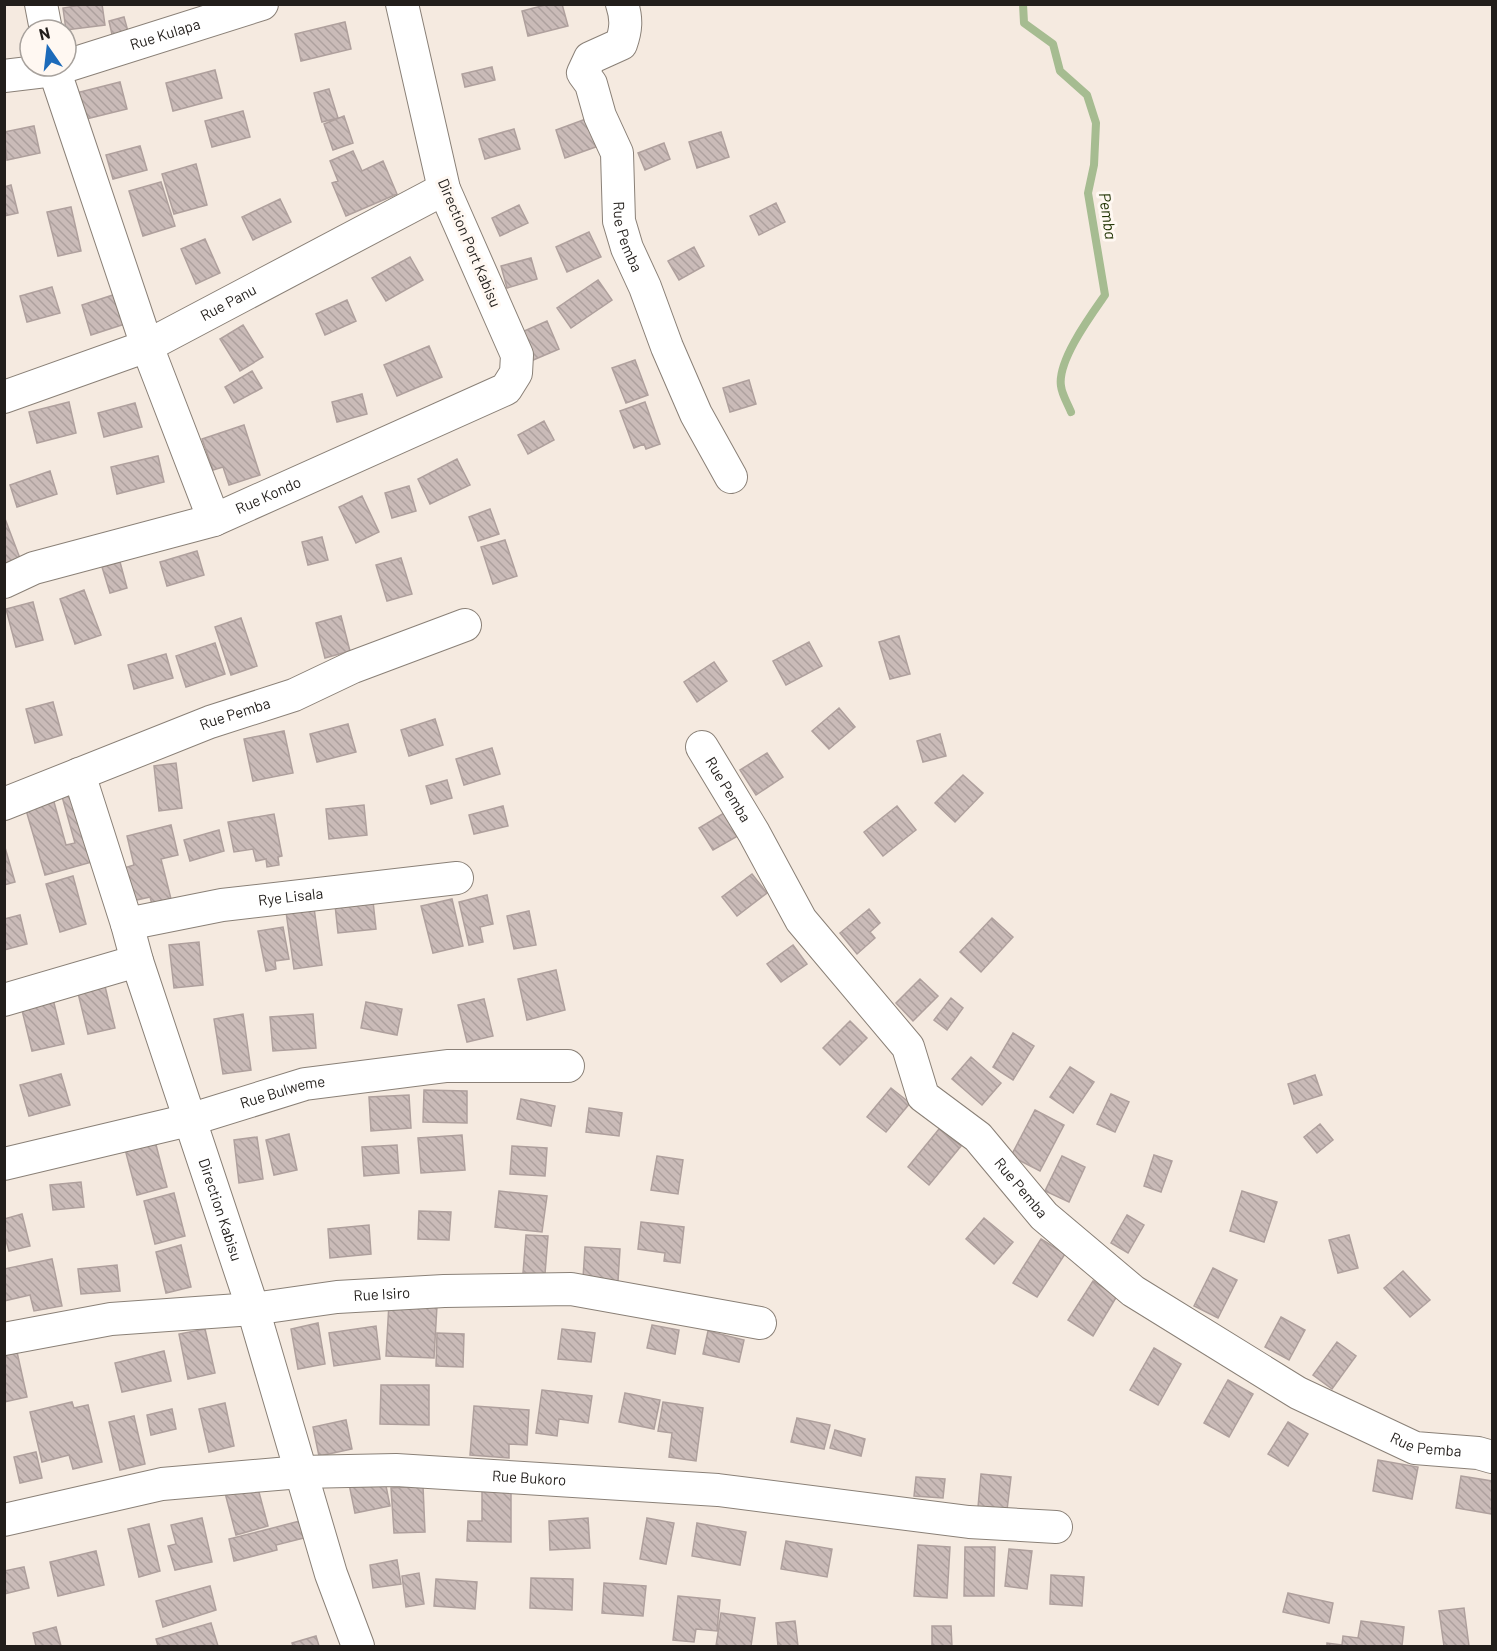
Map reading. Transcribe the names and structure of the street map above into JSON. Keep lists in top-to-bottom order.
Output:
{
  "streets": {
    "street": [
      "Rue Kulapa",
      "Rue Pemba",
      "Direction Port Kabisu",
      "Rue Panu",
      "Rue Kondo",
      "Rye Lisala",
      "Rue Bulweme",
      "Direction Kabisu",
      "Rue Isiro",
      "Rue Bukoro"
    ]
  },
  "crossings": [
    ["Rue Pemba", "Direction Kabisu"],
    ["Direction Port Kabisu", "Rue Panu"],
    ["Direction Port Kabisu", "Rue Kondo"],
    ["Rye Lisala", "Direction Kabisu"],
    ["Rue Bulweme", "Direction Kabisu"],
    ["Direction Kabisu", "Rue Isiro"],
    ["Direction Kabisu", "Rue Bukoro"]
  ],
  "water": ["Pemba"],
  "north": "top"
}
